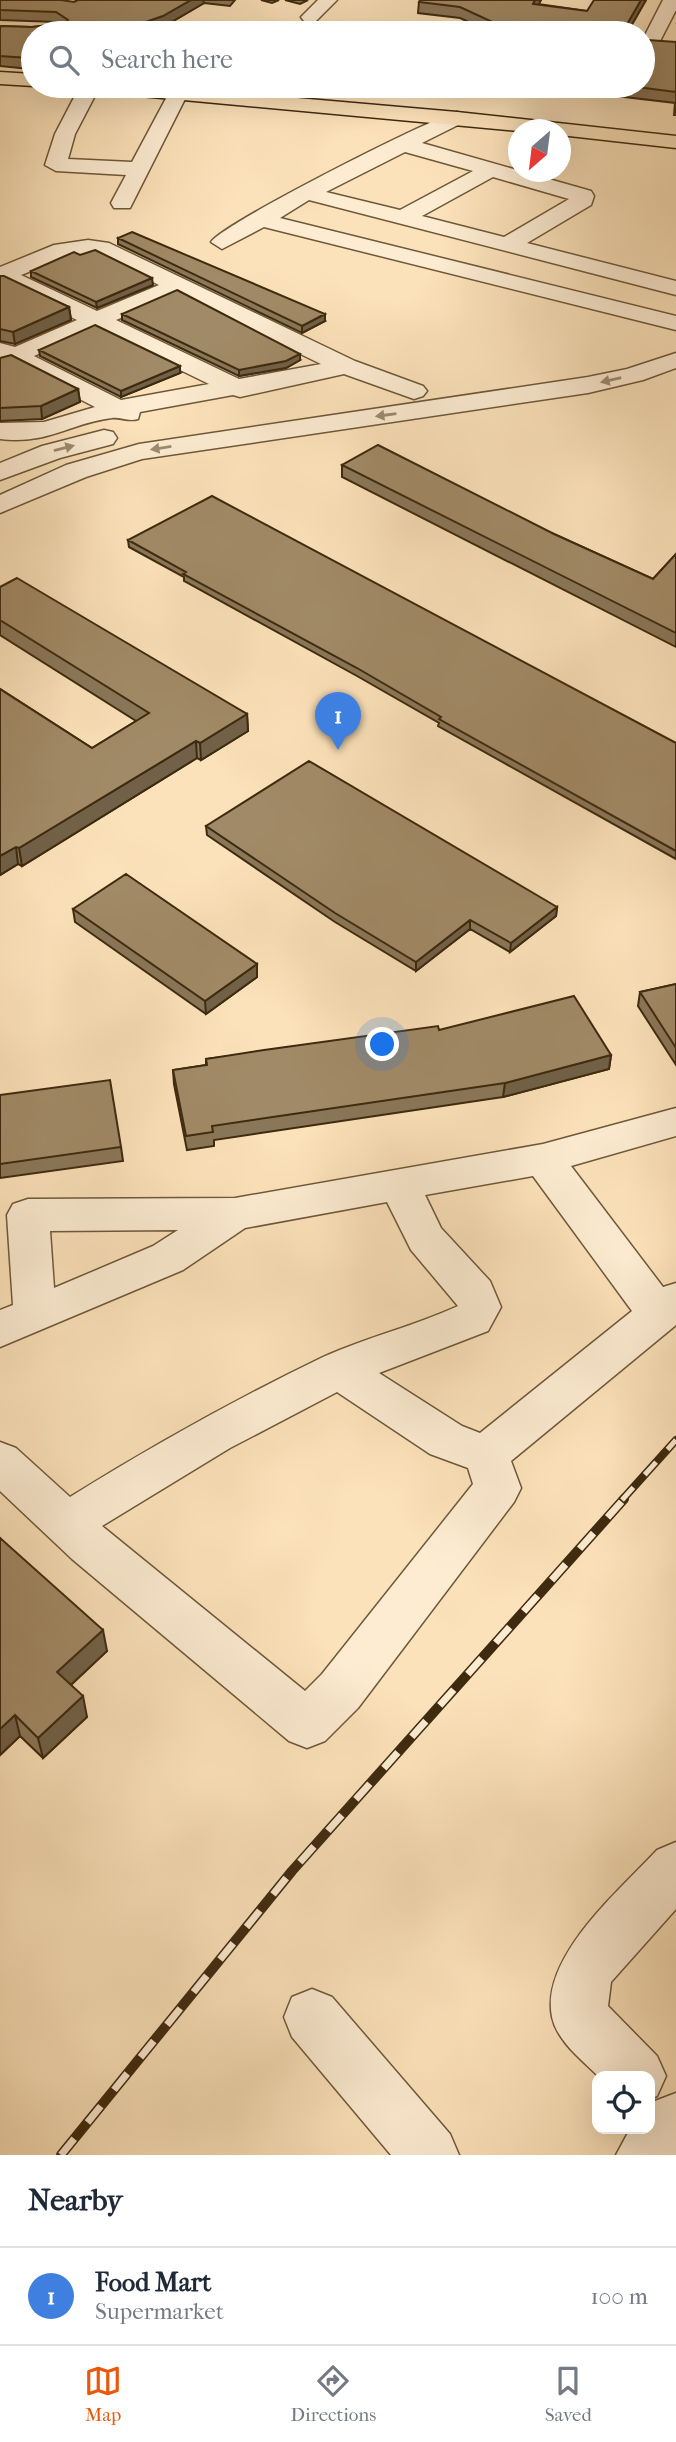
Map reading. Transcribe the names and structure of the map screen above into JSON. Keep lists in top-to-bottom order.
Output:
{
  "north": "bottom left",
  "page": {
    "search": "Search here",
    "pins": "1",
    "heading": "Nearby",
    "list": [
      {
        "mark": "1",
        "name": "Food Mart",
        "note": "Supermarket",
        "value": "100 m"
      }
    ],
    "nav": ["Map", "Directions", "Saved"]
  }
}
